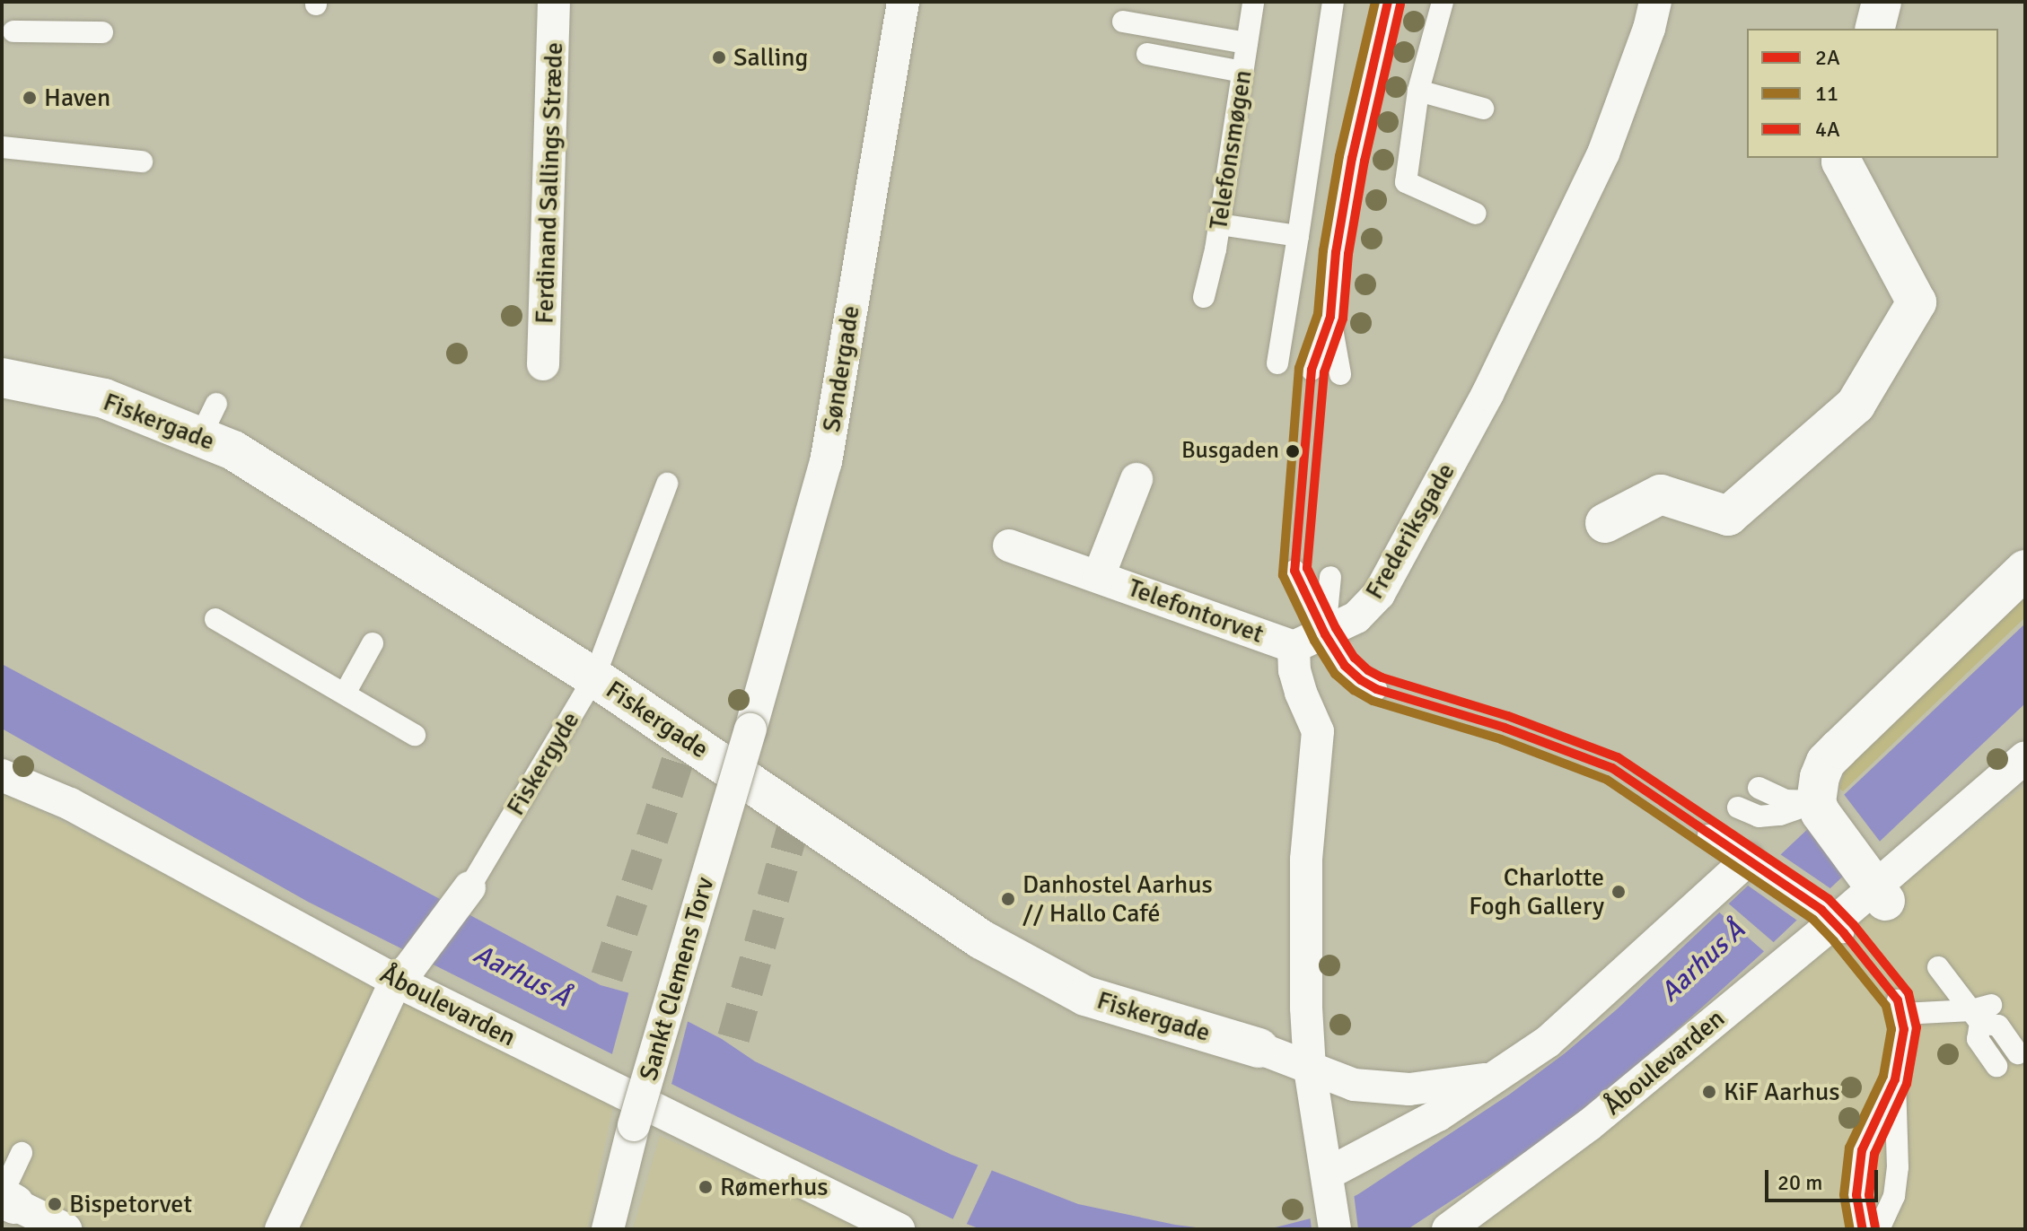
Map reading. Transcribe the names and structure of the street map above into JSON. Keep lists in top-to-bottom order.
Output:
{
  "streets": {
    "street": [
      "Ferdinand Sallings Stræde",
      "Søndergade",
      "Fiskergade",
      "Frederiksgade",
      "Telefontorvet",
      "Fiskergyde",
      "Sankt Clemens Torv",
      "Åboulevarden"
    ],
    "lane": ["Telefonsmøgen"]
  },
  "crossings": [
    ["Søndergade", "Sankt Clemens Torv"],
    ["Fiskergade", "Fiskergyde"],
    ["Frederiksgade", "Telefontorvet"],
    ["Fiskergyde", "Åboulevarden"]
  ],
  "water": ["Aarhus Å"],
  "places": [
    "Salling",
    "Haven",
    "Busgaden",
    "Charlotte Fogh Gallery",
    "Danhostel Aarhus // Hallo Café",
    "KiF Aarhus",
    "Rømerhus",
    "Bispetorvet"
  ],
  "lines": ["transit line 2A", "transit line 11", "transit line 4A"],
  "legend": ["2A", "11", "4A"],
  "scale_bar": "20 m"
}
